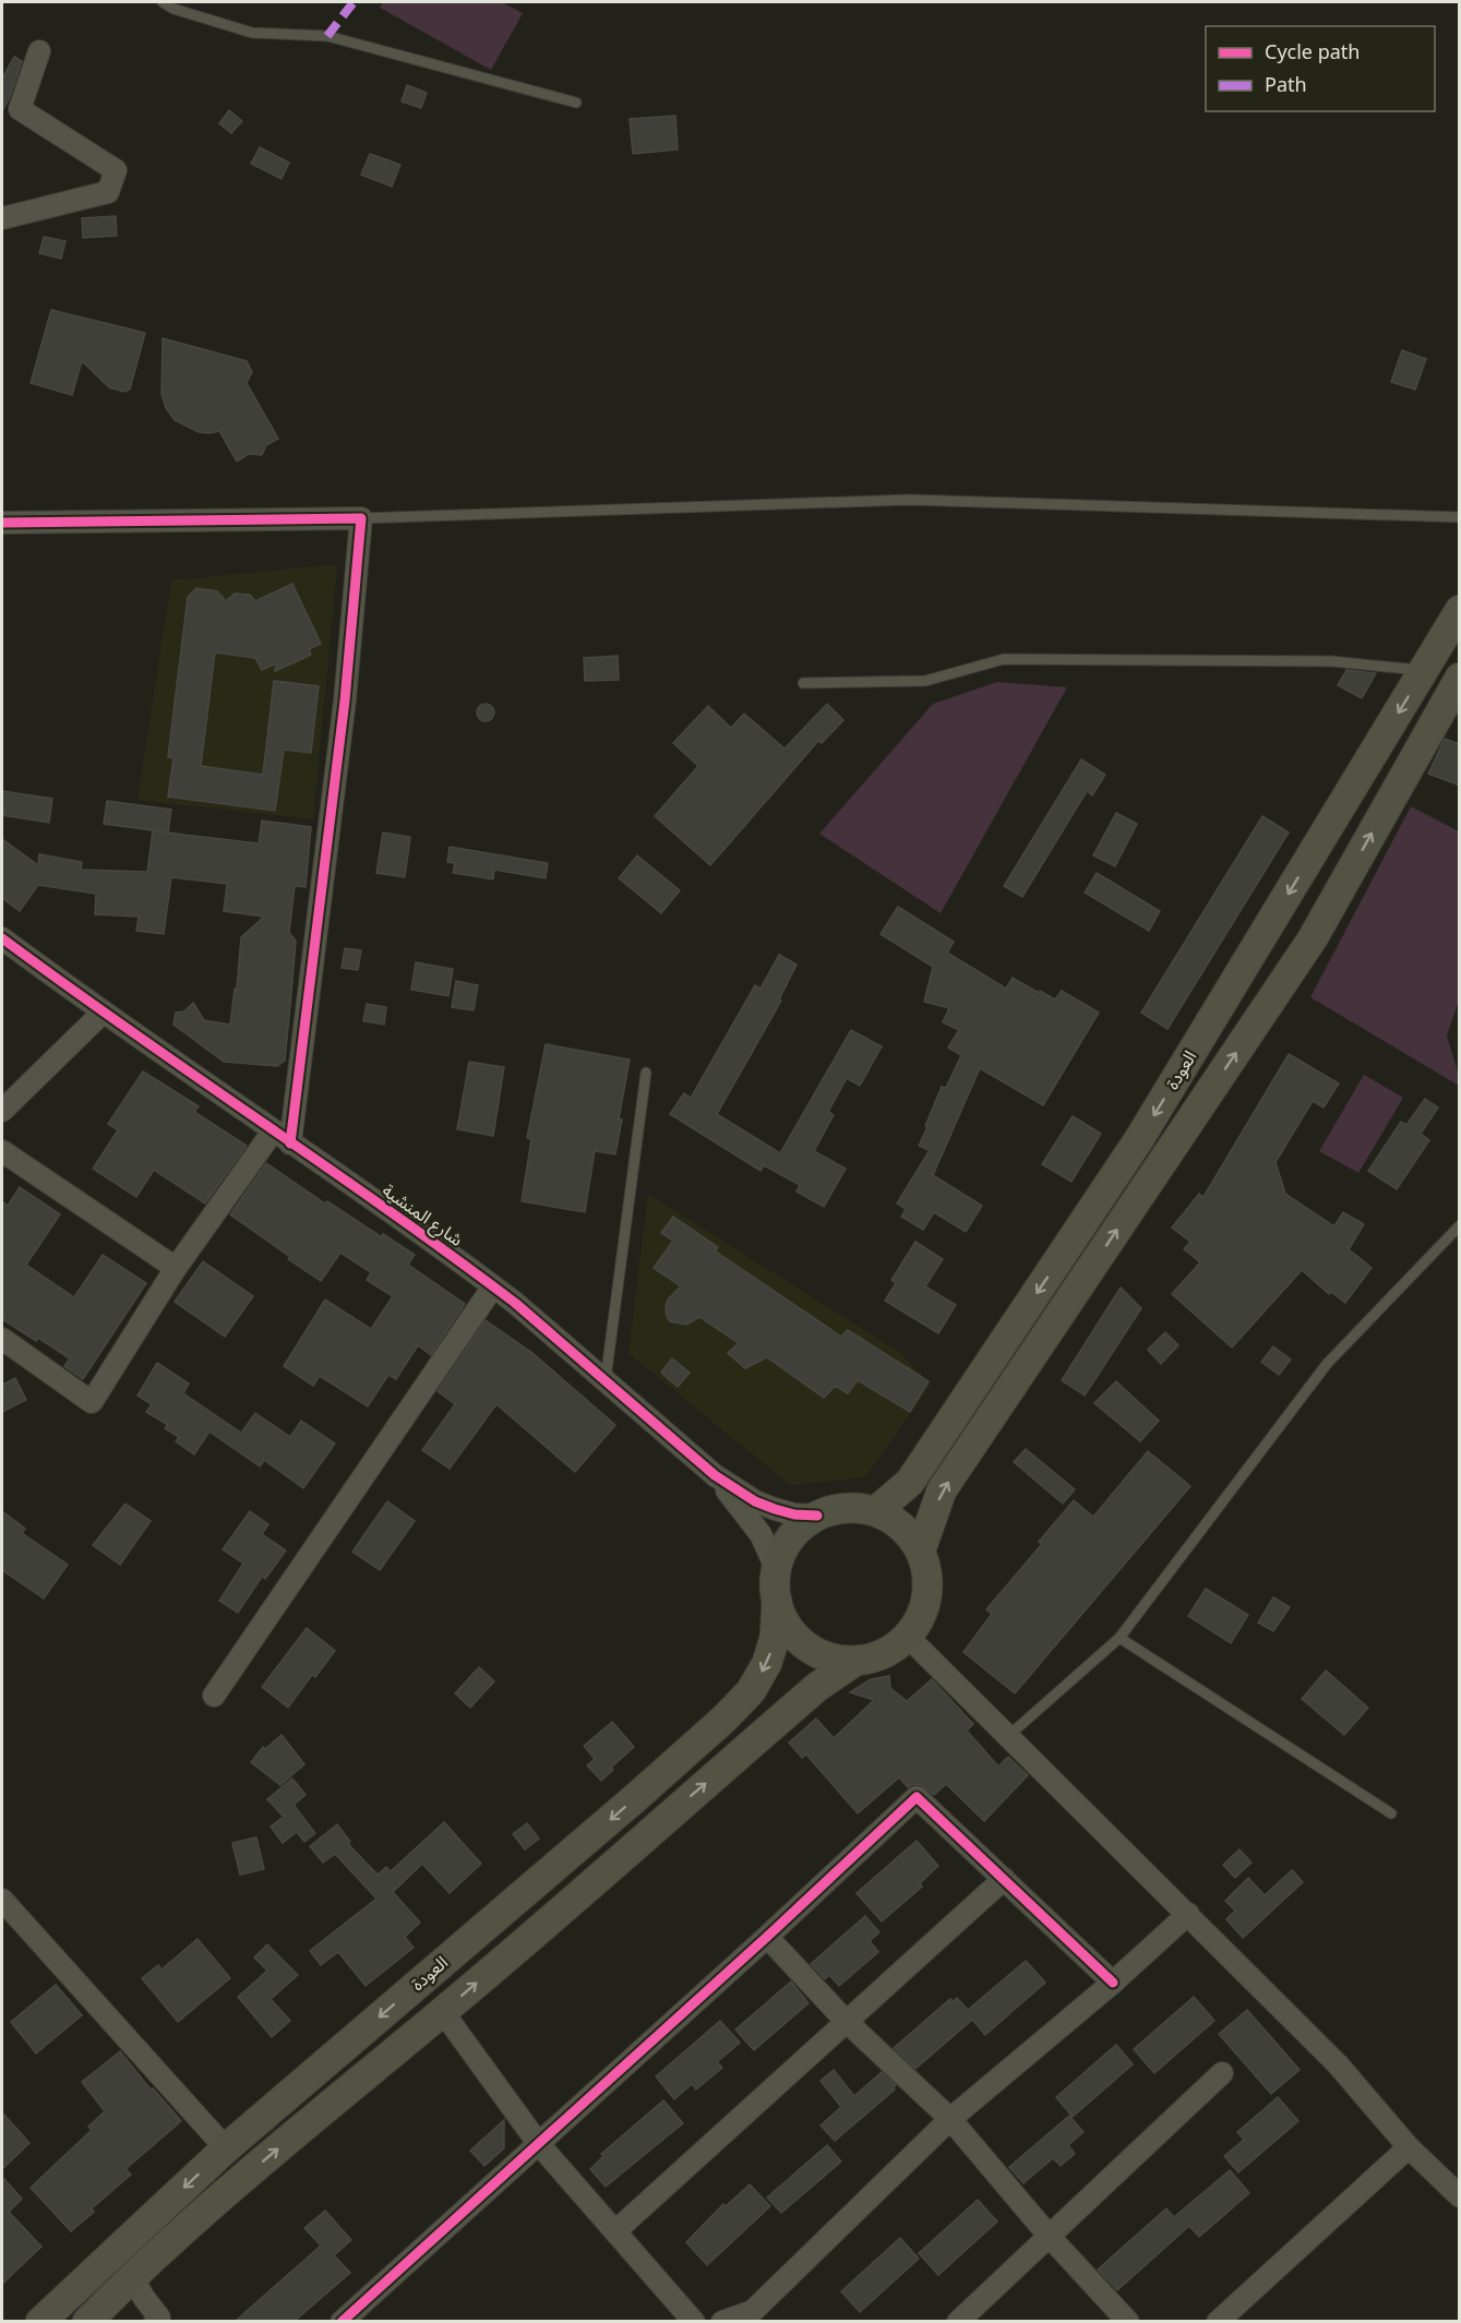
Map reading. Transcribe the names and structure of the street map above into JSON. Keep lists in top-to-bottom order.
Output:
{
  "streets": {
    "main road": ["العودة"],
    "street": ["شارع المنشية"]
  },
  "crossings": [
    ["العودة", "شارع المنشية"]
  ],
  "legend": ["Cycle path", "Path"]
}
